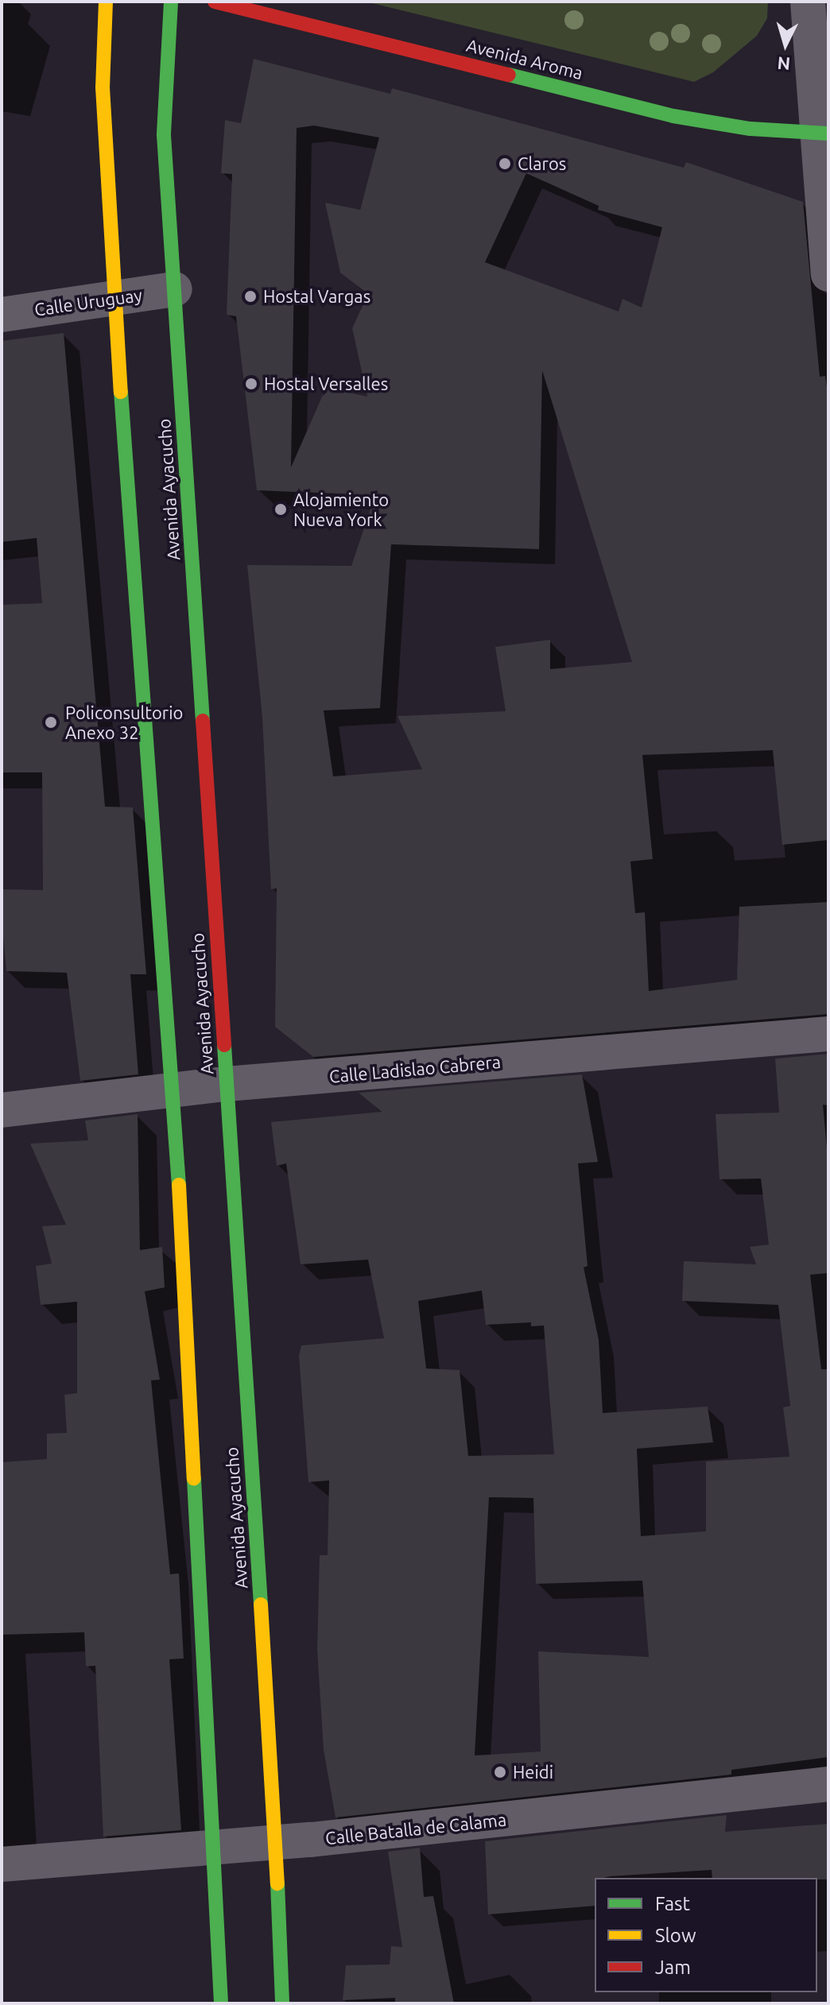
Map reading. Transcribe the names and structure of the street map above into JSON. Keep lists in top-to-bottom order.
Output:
{
  "streets": {
    "main road": ["Avenida Aroma", "Avenida Ayacucho"],
    "street": ["Calle Uruguay", "Calle Ladislao Cabrera", "Calle Batalla de Calama"]
  },
  "crossings": [
    ["Calle Uruguay", "Avenida Ayacucho"],
    ["Avenida Ayacucho", "Calle Ladislao Cabrera"],
    ["Avenida Ayacucho", "Calle Batalla de Calama"]
  ],
  "places": [
    "Claros",
    "Hostal Vargas",
    "Hostal Versalles",
    "Alojamiento Nueva York",
    "Policonsultorio Anexo 32",
    "Heidi"
  ],
  "legend": ["Fast", "Slow", "Jam"],
  "north": "bottom"
}
